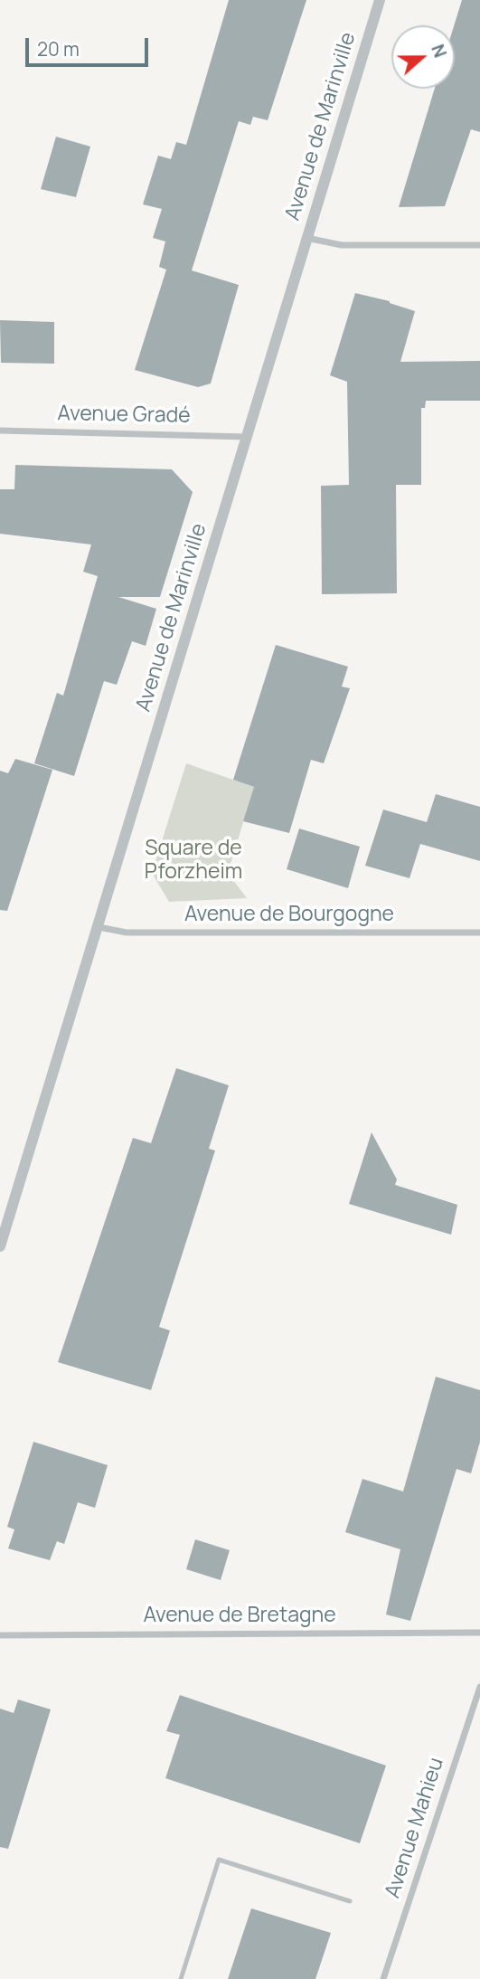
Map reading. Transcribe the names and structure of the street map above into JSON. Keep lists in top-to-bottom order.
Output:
{
  "streets": {
    "street": [
      "Avenue de Marinville",
      "Avenue Gradé",
      "Avenue de Bourgogne",
      "Avenue de Bretagne",
      "Avenue Mahieu"
    ]
  },
  "crossings": [
    ["Avenue de Marinville", "Avenue Gradé"],
    ["Avenue de Marinville", "Avenue de Bourgogne"]
  ],
  "parks": ["Square de Pforzheim"],
  "scale_bar": "20 m",
  "north": "right"
}
